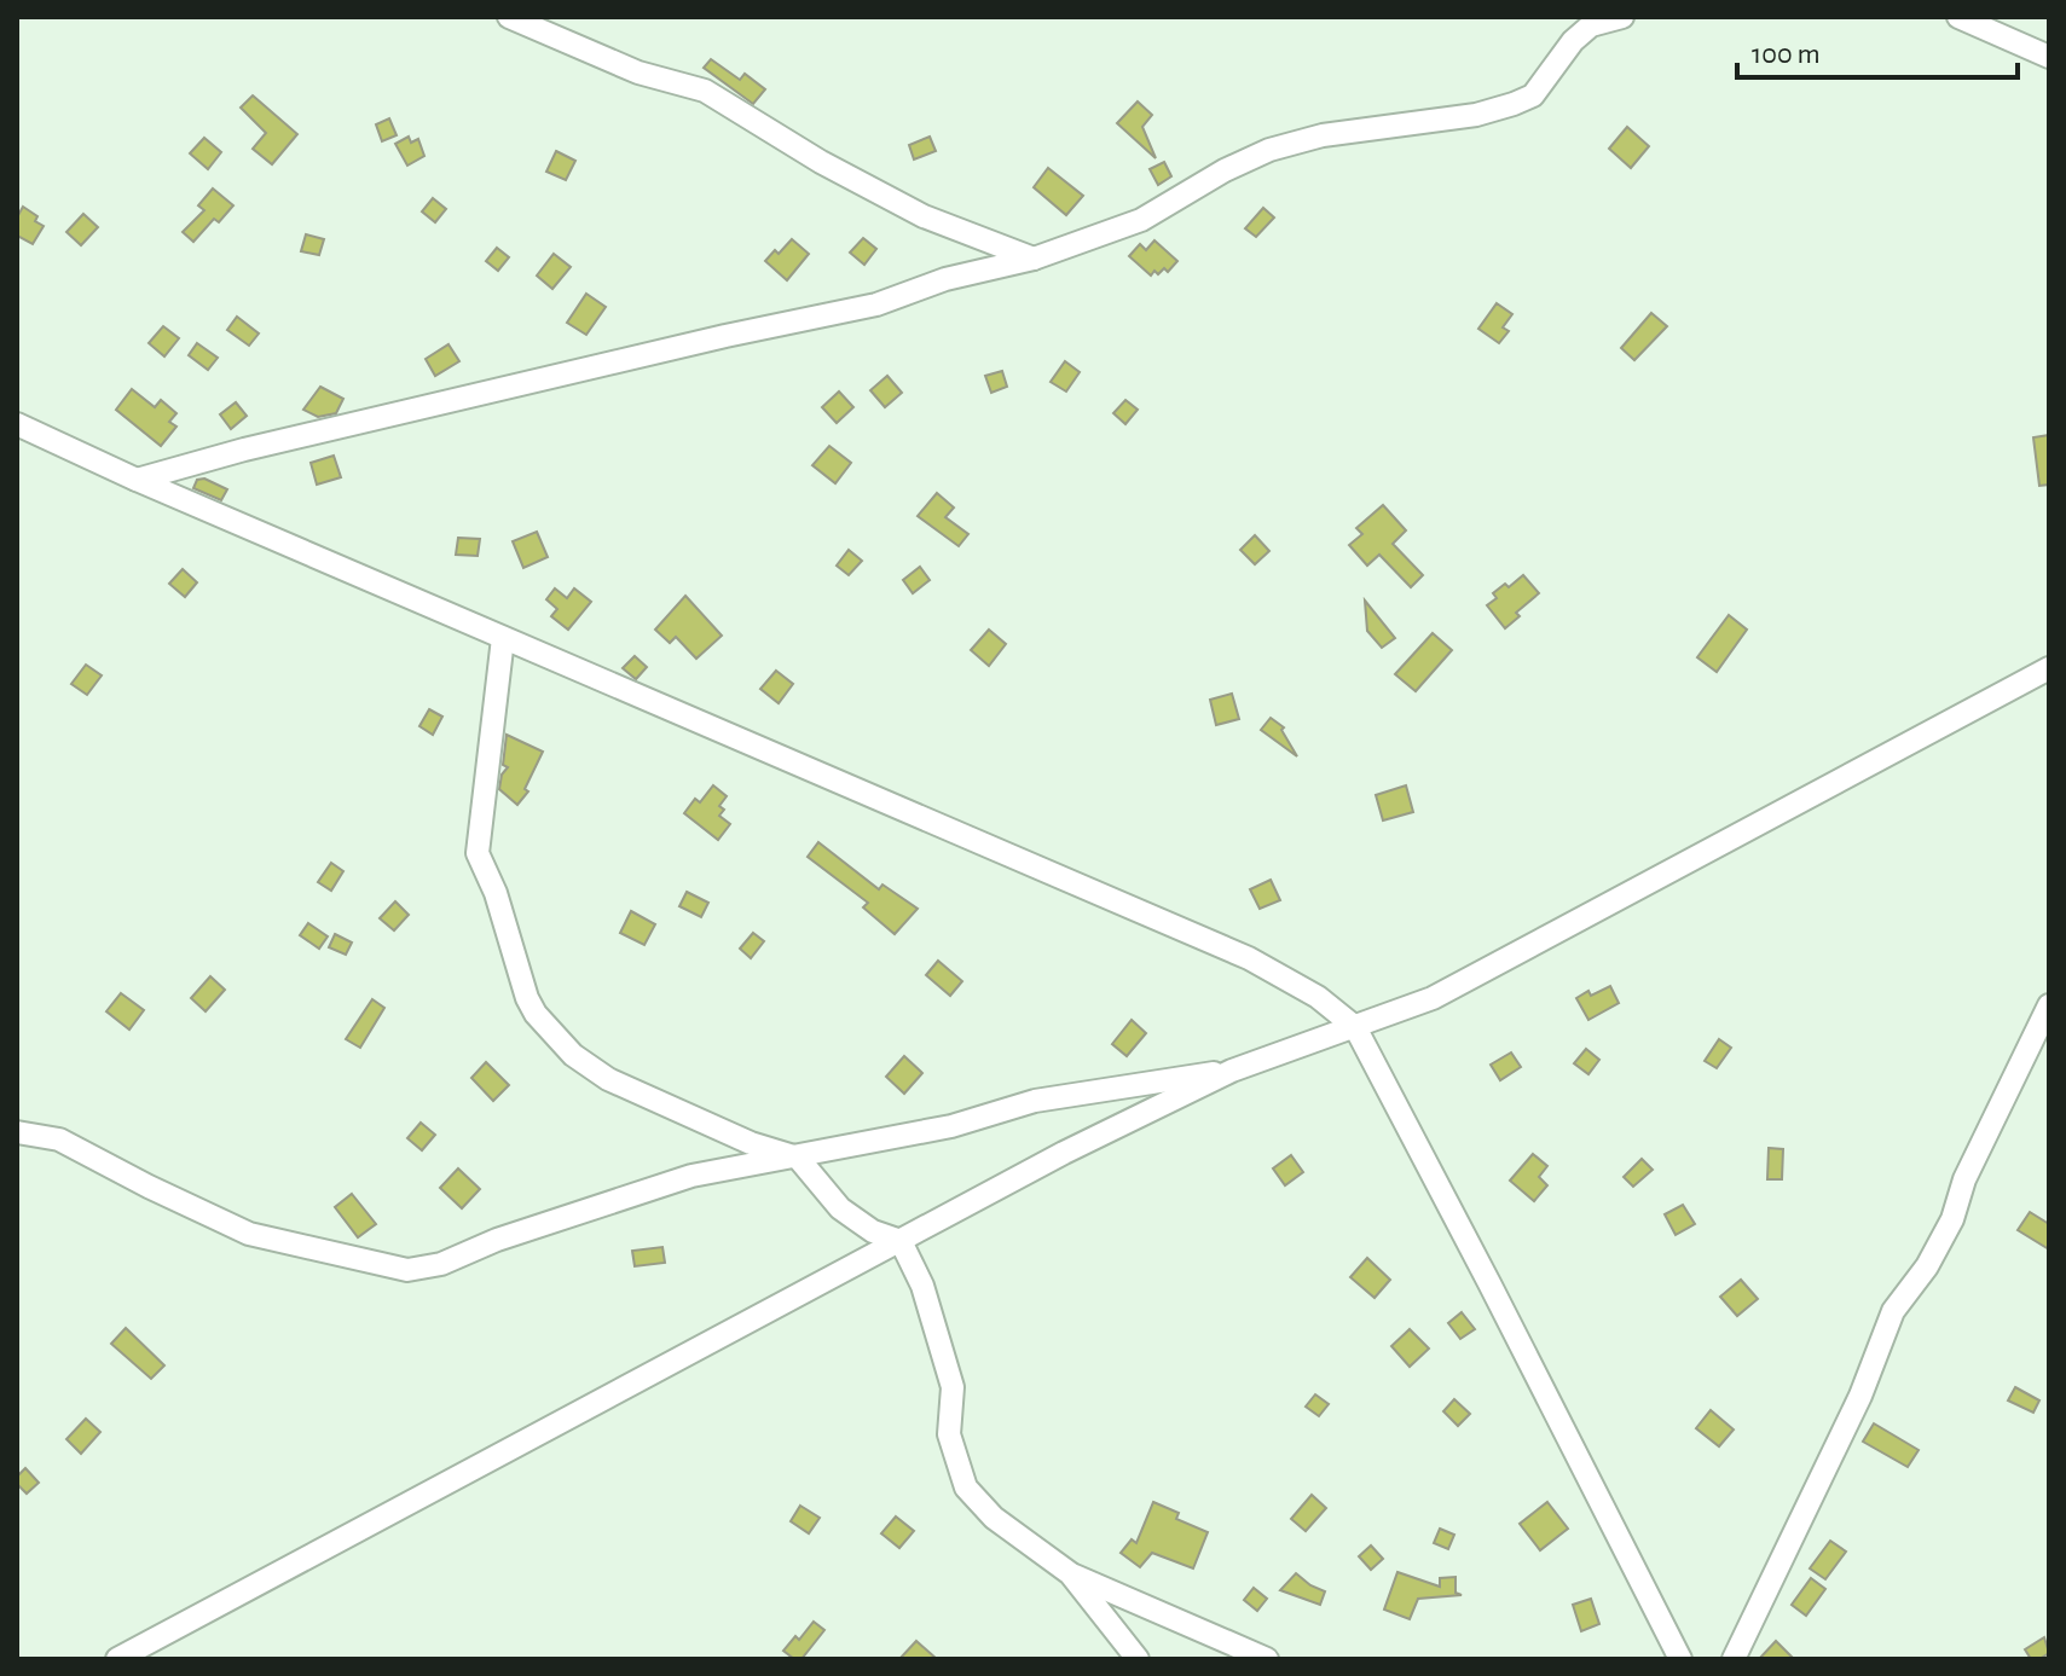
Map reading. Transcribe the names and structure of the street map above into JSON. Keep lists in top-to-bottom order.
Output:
{
  "scale_bar": "100 m"
}
